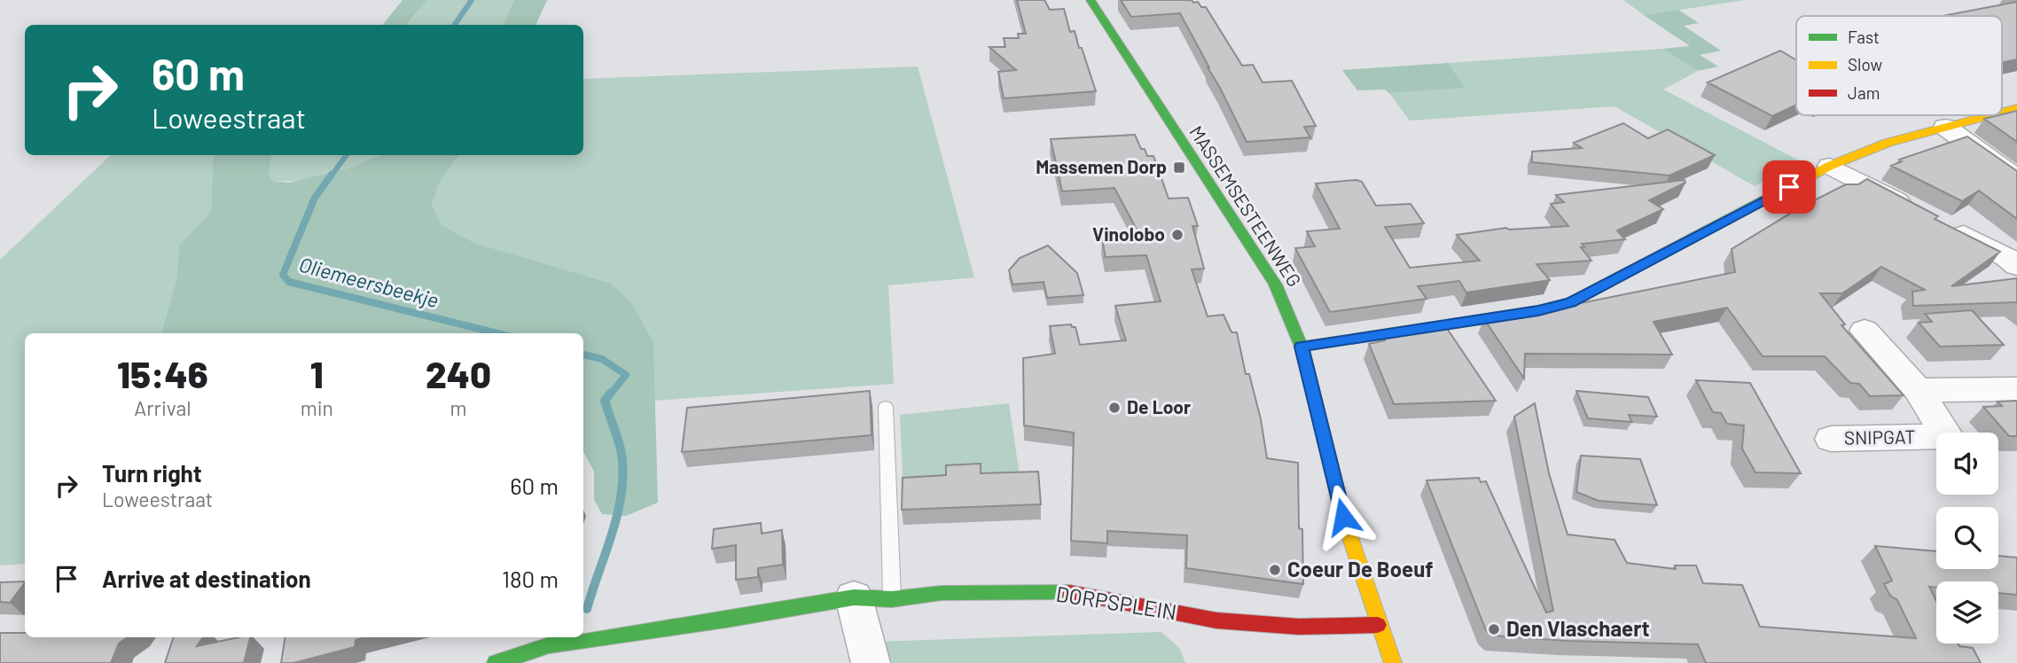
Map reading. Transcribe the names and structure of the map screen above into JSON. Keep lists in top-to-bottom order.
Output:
{
  "streets": {
    "street": ["MASSEMSESTEENWEG", "SNIPGAT", "DORPSPLEIN"]
  },
  "crossings": [
    ["MASSEMSESTEENWEG", "DORPSPLEIN"]
  ],
  "water": ["Oliemeersbeekje"],
  "places": {
    "transit": ["Massemen Dorp"],
    "other": [
      "Vinolobo",
      "De Loor",
      "Coeur De Boeuf",
      "Den Vlaschaert"
    ]
  },
  "legend": ["Fast", "Slow", "Jam"],
  "page": {
    "turn": ["60 m", "Loweestraat"],
    "eta": [
      "15:46",
      "Arrival",
      "1",
      "min",
      "240",
      "m"
    ],
    "list": [
      {
        "name": "Turn right",
        "note": "Loweestraat",
        "value": "60 m"
      },
      {
        "name": "Arrive at destination",
        "value": "180 m"
      }
    ]
  }
}
